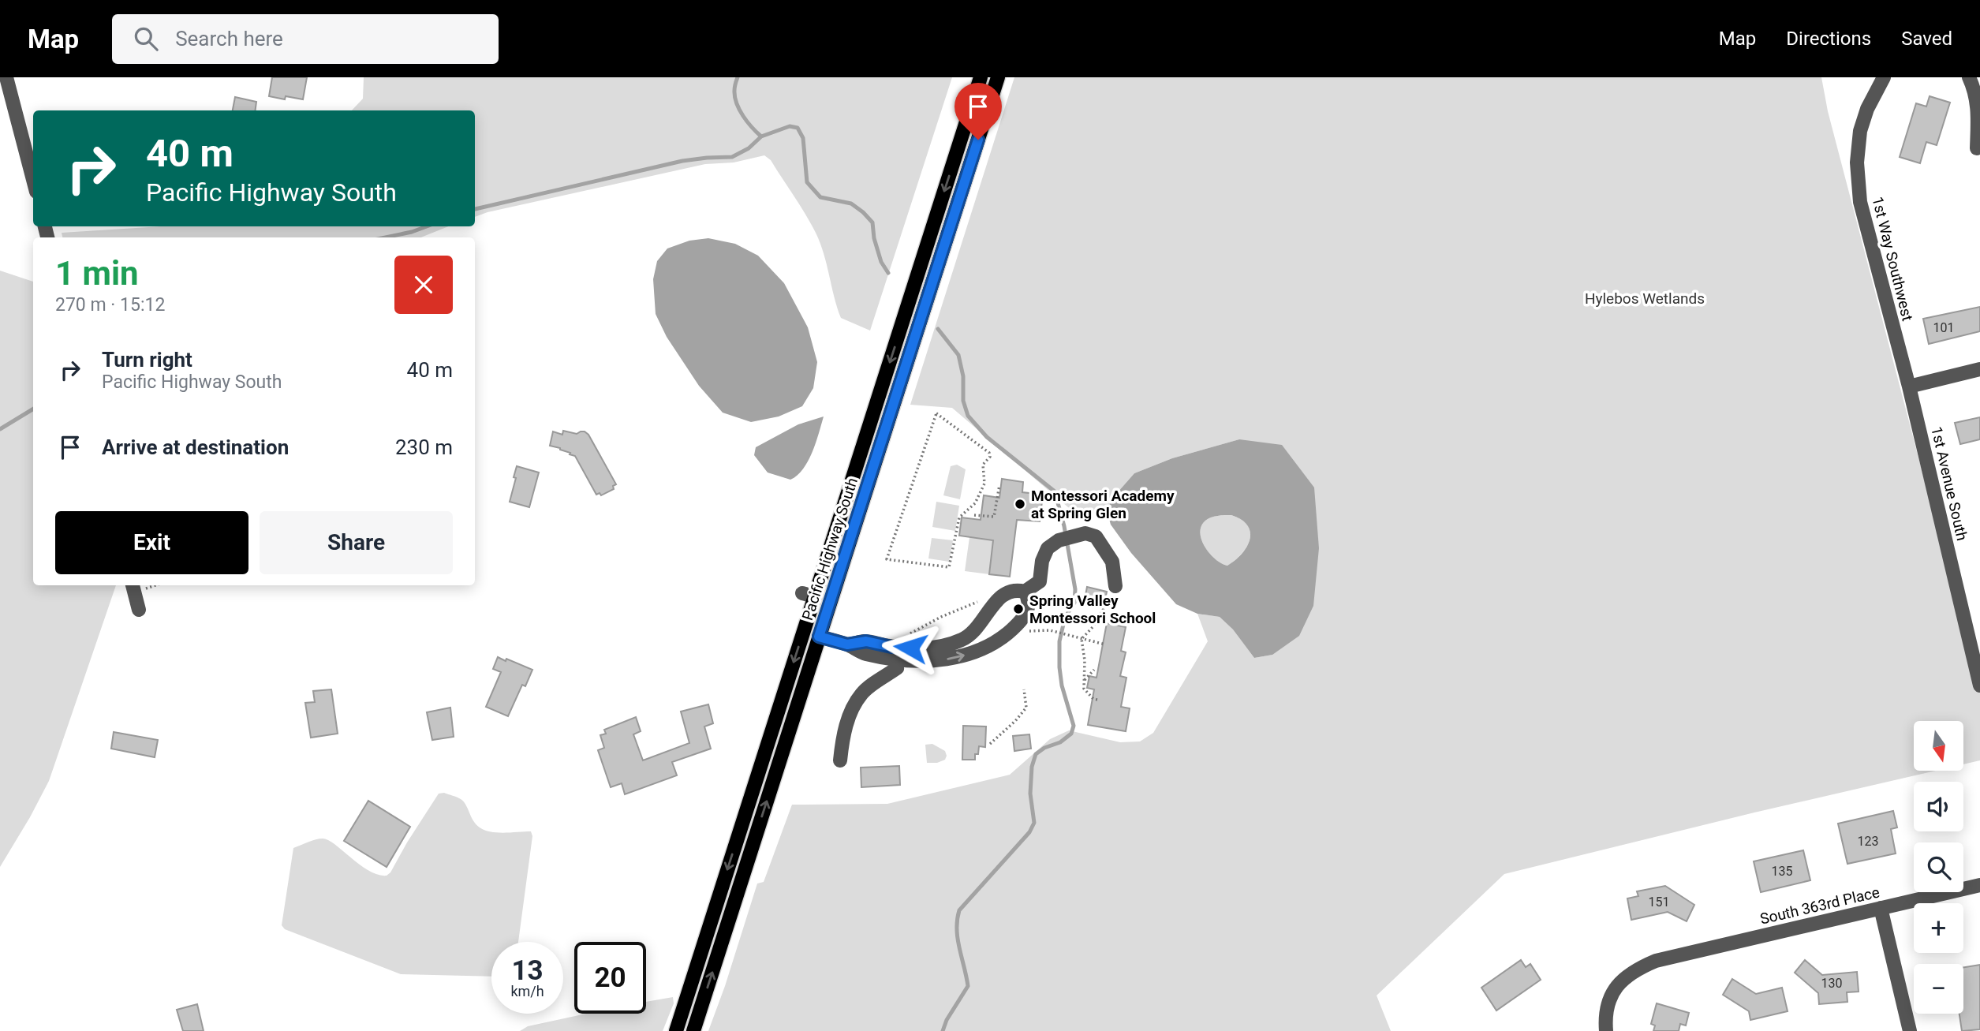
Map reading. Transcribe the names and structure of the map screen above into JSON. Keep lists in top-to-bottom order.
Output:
{
  "streets": {
    "main road": ["Pacific Highway South"],
    "street": ["1st Way Southwest", "1st Avenue South", "South 363rd Place"]
  },
  "crossings": [
    ["1st Way Southwest", "1st Avenue South"]
  ],
  "parks": ["Hylebos Wetlands"],
  "places": ["Montessori Academy at Spring Glen", "Spring Valley Montessori School"],
  "house_numbers": [
    "101",
    "123",
    "135",
    "151",
    "130"
  ],
  "north": "bottom",
  "page": {
    "header": "Map",
    "search": "Search here",
    "nav": ["Map", "Directions", "Saved"],
    "turn": ["40 m", "Pacific Highway South"],
    "heading": ["1 min", "270 m · 15:12"],
    "list": [
      {
        "name": "Turn right",
        "note": "Pacific Highway South",
        "value": "40 m"
      },
      {
        "name": "Arrive at destination",
        "value": "230 m"
      }
    ],
    "buttons": ["Exit", "Share"],
    "map_buttons": ["+", "−"],
    "speed": "13 km/h",
    "limit": "20"
  }
}
